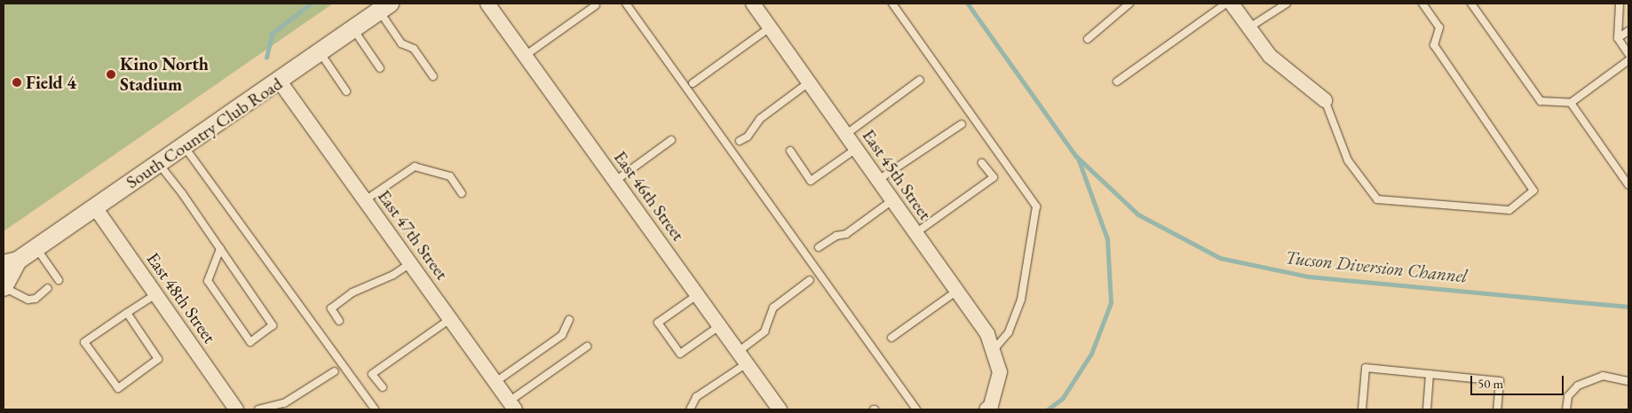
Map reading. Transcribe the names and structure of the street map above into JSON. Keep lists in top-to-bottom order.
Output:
{
  "streets": {
    "street": [
      "South Country Club Road",
      "East 45th Street",
      "East 46th Street",
      "East 47th Street",
      "East 48th Street"
    ]
  },
  "crossings": [
    ["South Country Club Road", "East 47th Street"],
    ["South Country Club Road", "East 48th Street"]
  ],
  "water": ["Tucson Diversion Channel"],
  "places": ["Kino North Stadium", "Field 4"],
  "scale_bar": "50 m"
}
